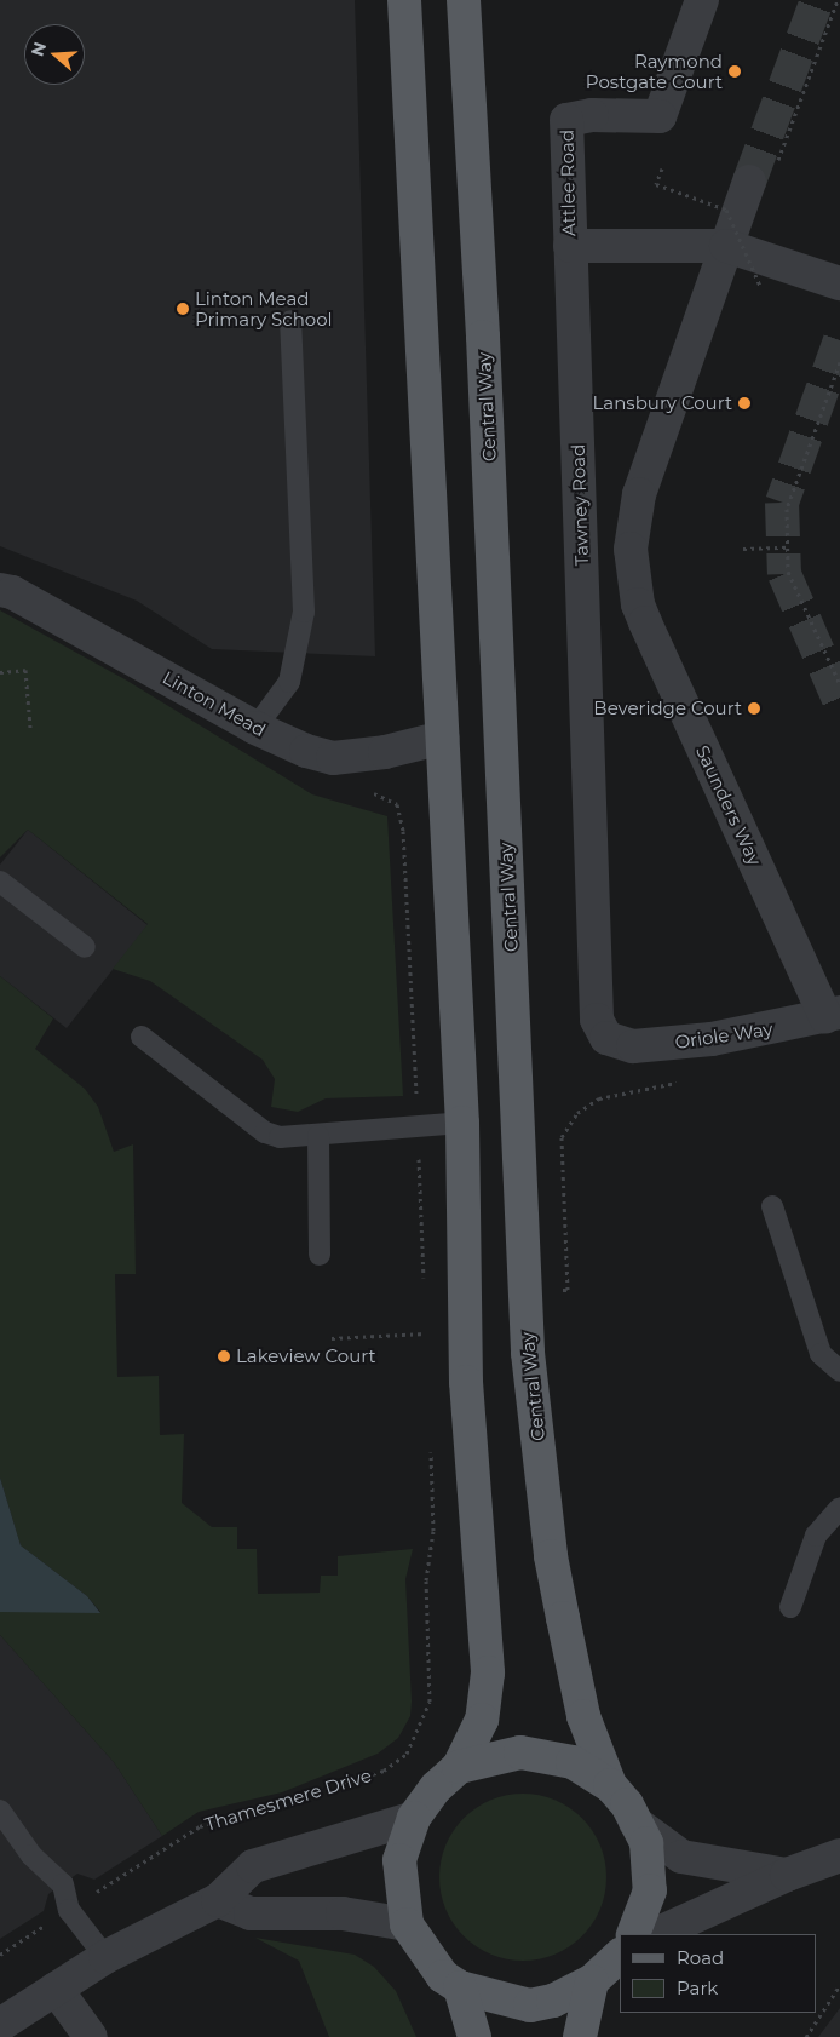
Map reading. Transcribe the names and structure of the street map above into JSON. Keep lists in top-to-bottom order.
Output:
{
  "streets": {
    "main road": ["Central Way"],
    "street": [
      "Attlee Road",
      "Tawney Road",
      "Linton Mead",
      "Saunders Way",
      "Oriole Way"
    ],
    "path": ["Thamesmere Drive"]
  },
  "crossings": [
    ["Attlee Road", "Tawney Road"],
    ["Central Way", "Linton Mead"],
    ["Tawney Road", "Oriole Way"],
    ["Saunders Way", "Oriole Way"]
  ],
  "places": [
    "Raymond Postgate Court",
    "Linton Mead Primary School",
    "Lansbury Court",
    "Beveridge Court",
    "Lakeview Court"
  ],
  "legend": ["Road", "Park"],
  "north": "left"
}
